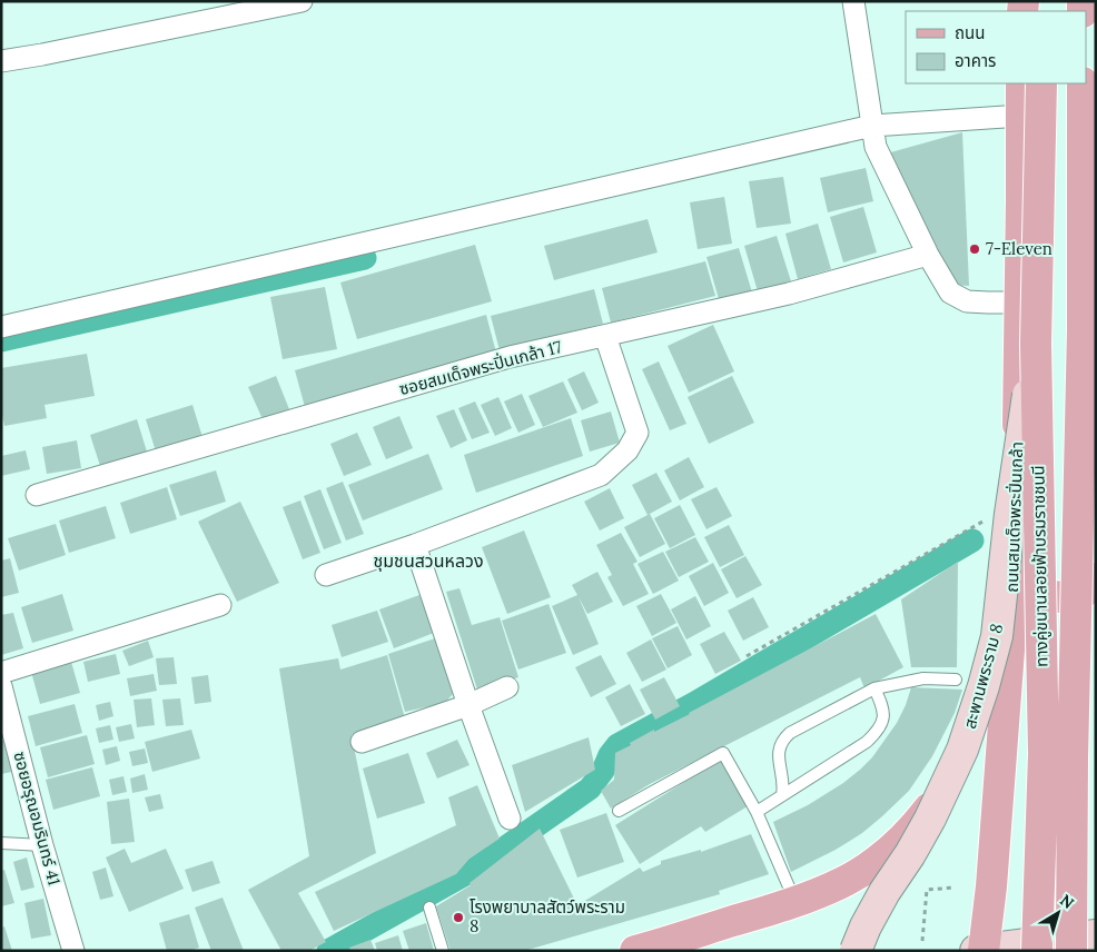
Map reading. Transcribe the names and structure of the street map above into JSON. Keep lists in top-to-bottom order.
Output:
{
  "streets": {
    "main road": ["ถนนสมเด็จพระปิ่นเกล้า", "ทางคู่ขนานลอยฟ้าบรมราชชนนี", "สะพานพระราม 8"],
    "street": ["ซอยสมเด็จพระปิ่นเกล้า 17", "ซอยอรุณอมรินทร์ 41"]
  },
  "crossings": [
    ["ทางคู่ขนานลอยฟ้าบรมราชชนนี", "สะพานพระราม 8"]
  ],
  "districts": ["ชุมชนสวนหลวง"],
  "places": ["7-Eleven", "โรงพยาบาลสัตว์พระราม 8"],
  "legend": ["ถนน", "อาคาร"],
  "north": "top right"
}
